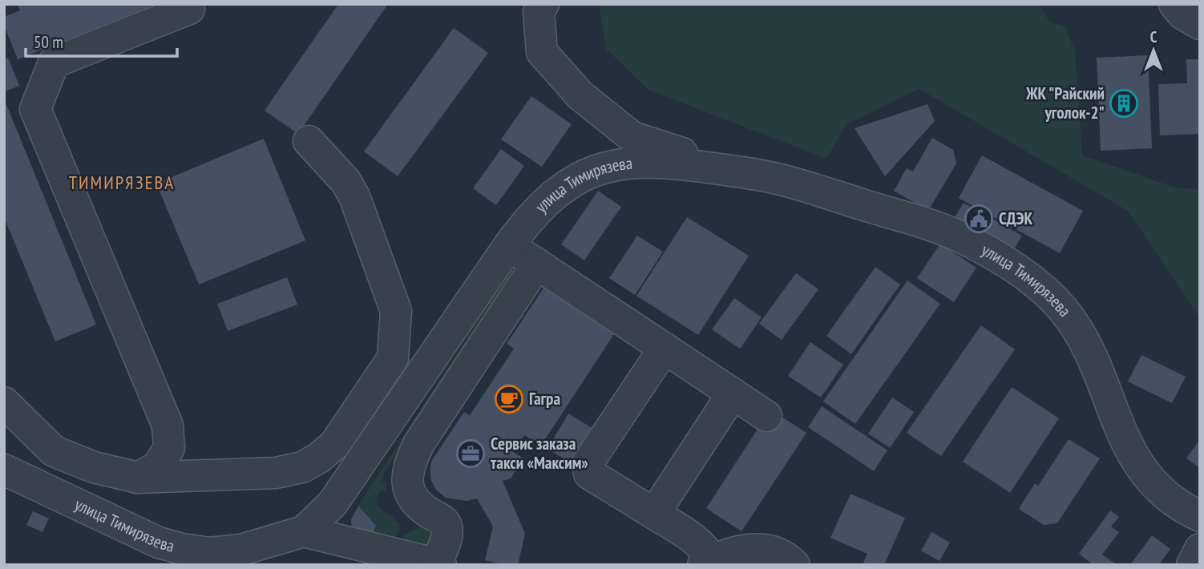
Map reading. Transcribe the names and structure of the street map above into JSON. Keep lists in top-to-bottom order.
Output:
{
  "streets": {
    "street": ["улица Тимирязева"]
  },
  "districts": ["ТИМИРЯЗЕВА"],
  "places": {
    "building": ["ЖК \"Райский уголок-2\""],
    "public building": ["СДЭК"],
    "cafe": ["Гагра"],
    "office": ["Сервис заказа такси «Максим»"]
  },
  "scale_bar": "50 m",
  "north": "top"
}
